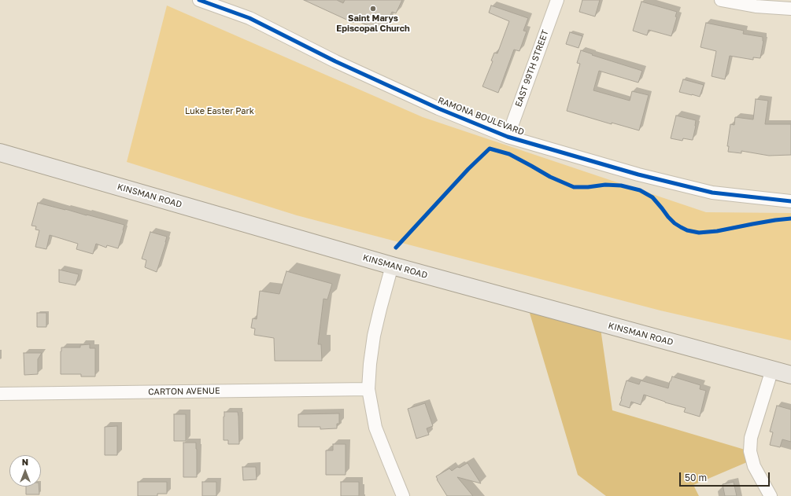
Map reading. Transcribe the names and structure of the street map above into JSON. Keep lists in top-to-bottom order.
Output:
{
  "streets": {
    "main road": ["KINSMAN ROAD"],
    "street": ["EAST 99TH STREET", "RAMONA BOULEVARD", "CARTON AVENUE"]
  },
  "crossings": [
    ["EAST 99TH STREET", "RAMONA BOULEVARD"]
  ],
  "parks": ["Luke Easter Park"],
  "places": ["Saint Marys Episcopal Church"],
  "scale_bar": "50 m",
  "north": "top"
}
